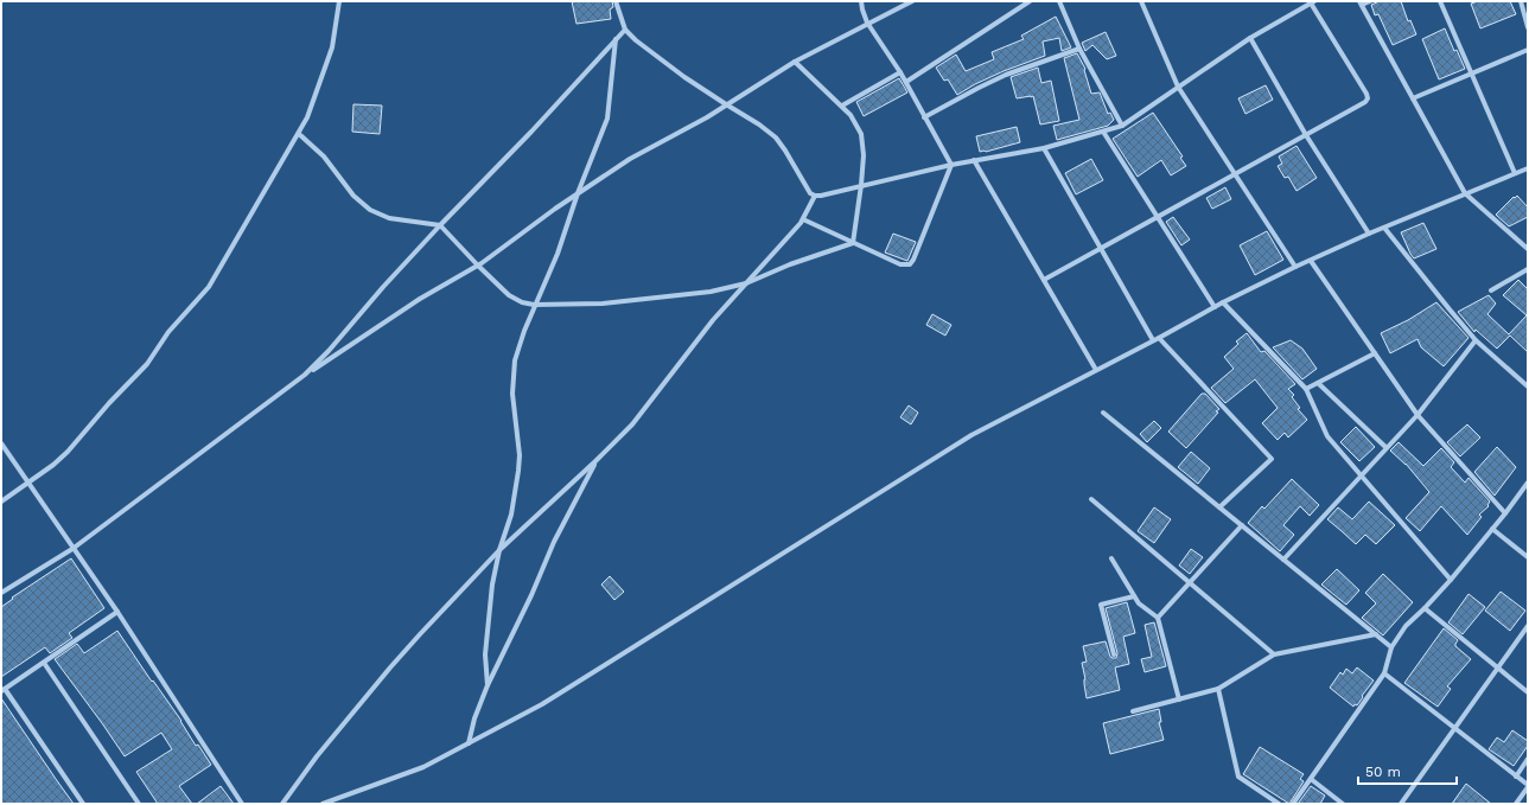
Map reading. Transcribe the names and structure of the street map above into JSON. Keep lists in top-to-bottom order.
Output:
{
  "scale_bar": "50 m"
}
